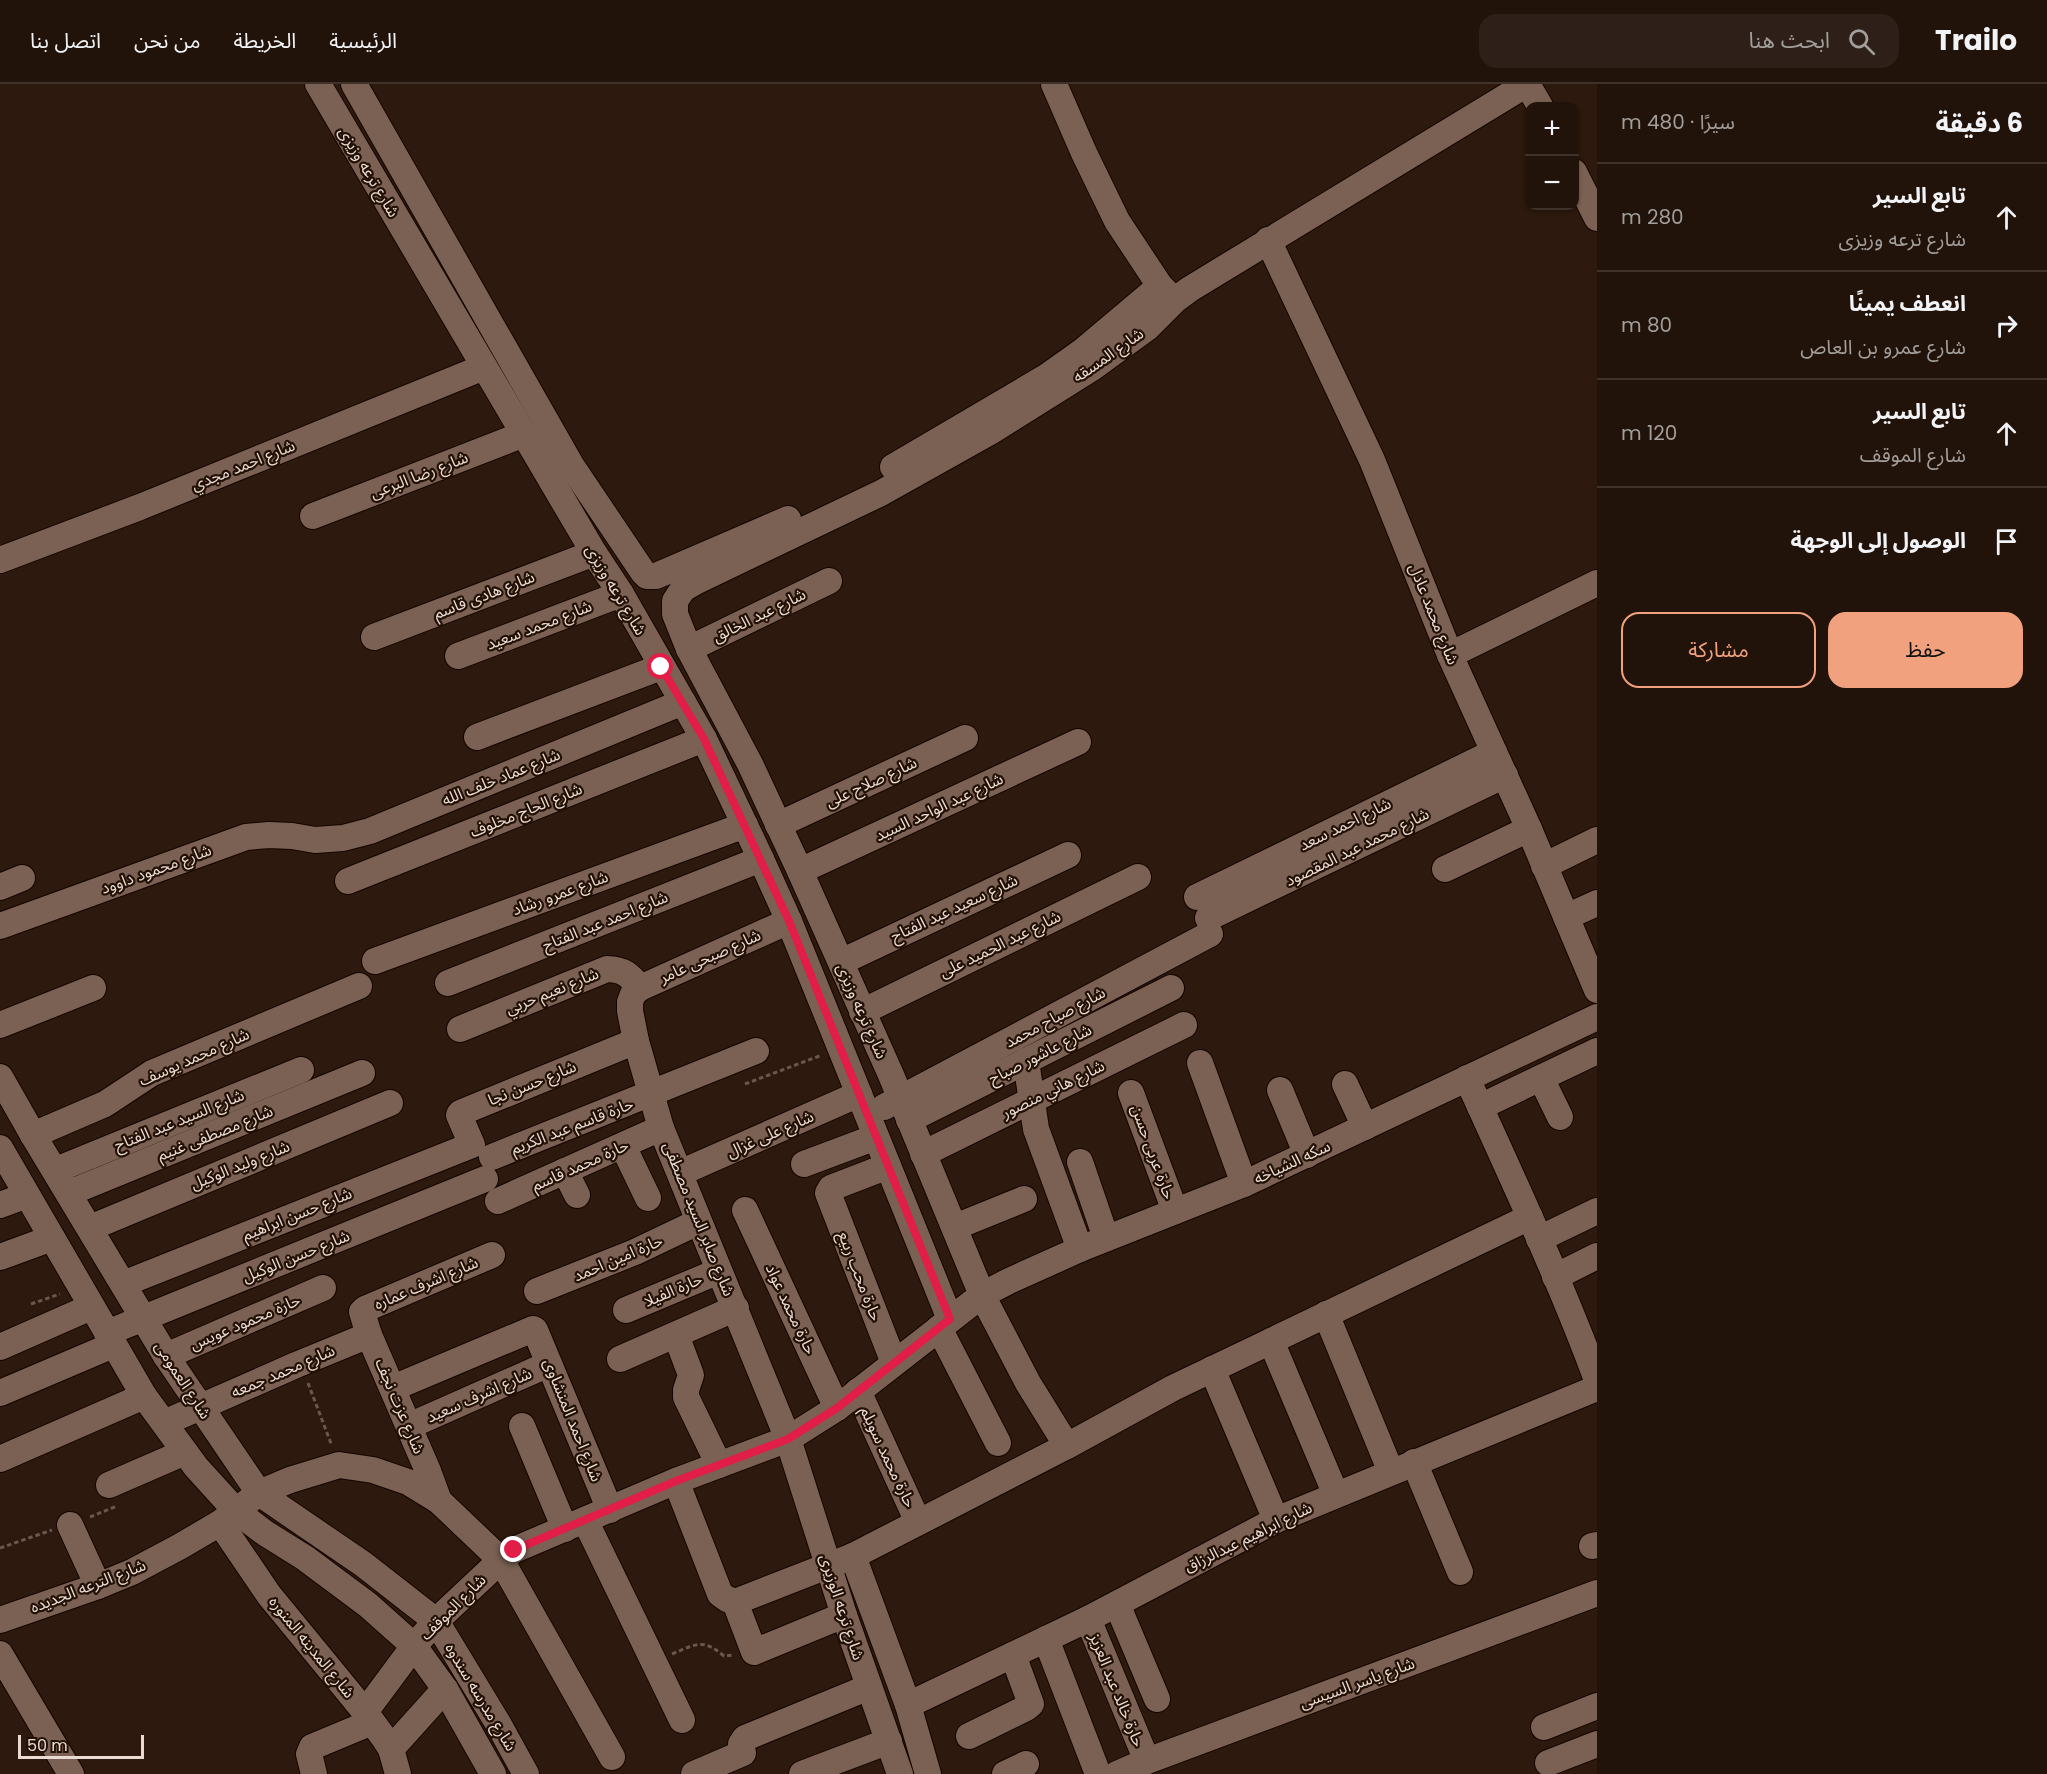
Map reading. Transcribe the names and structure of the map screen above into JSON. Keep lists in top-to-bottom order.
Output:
{
  "streets": {
    "street": [
      "شارع ترعه وزيزى",
      "شارع المسقه",
      "شارع احمد مجدي",
      "شارع رضا البرعى",
      "شارع هادى قاسم",
      "شارع محمد عادل",
      "شارع عبد الخالق",
      "شارع محمد سعيد",
      "شارع عماد خلف الله",
      "شارع صلاح على",
      "شارع عبد الواحد السيد",
      "شارع الحاج مخلوف",
      "شارع احمد سعد",
      "شارع محمد عبد المقصود",
      "شارع محمود داوود",
      "شارع عمرو رشاد",
      "شارع سعيد عبد الفتاح",
      "شارع احمد عبد الفتاح",
      "شارع عبد الحميد على",
      "شارع صبحى عامر",
      "شارع نعيم حربي",
      "شارع صباح محمد",
      "شارع عاشور صباح",
      "شارع محمد يوسف",
      "شارع حسن نجا",
      "شارع هاني منصور",
      "شارع السيد عبد الفتاح",
      "حارة قاسم عبد الكريم",
      "شارع مصطفى غنيم",
      "شارع على غزال",
      "حارة عربى حسن",
      "سكه الشياخه",
      "شارع وليد الوكيل",
      "حارة محمد قاسم",
      "شارع حسن ابراهيم",
      "شارع صابر السيد مصطفى",
      "شارع حسن الوكيل",
      "حارة امين احمد",
      "حارة محب ربيع",
      "شارع اشرف عماره",
      "حارة الفيلا",
      "حارة محمد عواد",
      "حارة محمود عويس",
      "شارع محمد جمعه",
      "شارع العمومى",
      "شارع اشرف سعيد",
      "شارع عزت نجف",
      "شارع احمد المنشاوى",
      "حارة محمد سويلم",
      "شارع ابراهيم عبدالرزاق",
      "شارع الترعه الجديده",
      "شارع الموقف",
      "شارع ترعه الوزيرى",
      "شارع المدينه المنوره",
      "شارع ياسر السيسى",
      "حارة خالد عبد العزيز",
      "شارع مدرسه سندوه"
    ]
  },
  "crossings": [
    ["شارع ترعه وزيزى", "شارع المسقه"],
    ["شارع ترعه وزيزى", "شارع احمد مجدي"],
    ["شارع ترعه وزيزى", "شارع رضا البرعى"],
    ["شارع ترعه وزيزى", "شارع هادى قاسم"],
    ["شارع ترعه وزيزى", "شارع عبد الخالق"],
    ["شارع ترعه وزيزى", "شارع محمد سعيد"],
    ["شارع ترعه وزيزى", "شارع عماد خلف الله"],
    ["شارع ترعه وزيزى", "شارع صلاح على"],
    ["شارع ترعه وزيزى", "شارع عبد الواحد السيد"],
    ["شارع ترعه وزيزى", "شارع الحاج مخلوف"],
    ["شارع ترعه وزيزى", "شارع عمرو رشاد"],
    ["شارع ترعه وزيزى", "شارع سعيد عبد الفتاح"],
    ["شارع ترعه وزيزى", "شارع احمد عبد الفتاح"],
    ["شارع ترعه وزيزى", "شارع عبد الحميد على"],
    ["شارع ترعه وزيزى", "شارع صبحى عامر"],
    ["شارع ترعه وزيزى", "شارع صباح محمد"],
    ["شارع ترعه وزيزى", "شارع عاشور صباح"],
    ["شارع ترعه وزيزى", "شارع هاني منصور"],
    ["شارع ترعه وزيزى", "شارع على غزال"],
    ["شارع ترعه وزيزى", "سكه الشياخه"],
    ["شارع ترعه وزيزى", "حارة محب ربيع"],
    ["شارع المسقه", "شارع محمد عادل"],
    ["شارع محمد عادل", "شارع احمد سعد"],
    ["شارع محمد عادل", "شارع محمد عبد المقصود"],
    ["شارع عماد خلف الله", "شارع محمود داوود"],
    ["شارع احمد سعد", "شارع محمد عبد المقصود"],
    ["شارع احمد سعد", "شارع صباح محمد"],
    ["شارع محمد عبد المقصود", "شارع صباح محمد"],
    ["شارع صبحى عامر", "شارع نعيم حربي"],
    ["شارع صبحى عامر", "شارع صابر السيد مصطفى"],
    ["شارع نعيم حربي", "شارع صابر السيد مصطفى"],
    ["شارع صباح محمد", "شارع عاشور صباح"],
    ["شارع محمد يوسف", "شارع السيد عبد الفتاح"],
    ["شارع محمد يوسف", "شارع العمومى"],
    ["شارع حسن نجا", "حارة قاسم عبد الكريم"],
    ["شارع حسن نجا", "شارع حسن ابراهيم"],
    ["شارع حسن نجا", "شارع صابر السيد مصطفى"],
    ["شارع حسن نجا", "شارع حسن الوكيل"],
    ["شارع السيد عبد الفتاح", "شارع العمومى"],
    ["حارة قاسم عبد الكريم", "شارع حسن ابراهيم"],
    ["حارة قاسم عبد الكريم", "شارع صابر السيد مصطفى"],
    ["حارة قاسم عبد الكريم", "شارع حسن الوكيل"],
    ["شارع مصطفى غنيم", "شارع العمومى"],
    ["شارع على غزال", "شارع صابر السيد مصطفى"],
    ["حارة عربى حسن", "سكه الشياخه"],
    ["سكه الشياخه", "حارة محب ربيع"],
    ["سكه الشياخه", "شارع الموقف"],
    ["شارع وليد الوكيل", "شارع العمومى"],
    ["حارة محمد قاسم", "شارع صابر السيد مصطفى"],
    ["شارع حسن ابراهيم", "شارع حسن الوكيل"],
    ["شارع حسن ابراهيم", "شارع العمومى"],
    ["شارع صابر السيد مصطفى", "حارة امين احمد"],
    ["شارع صابر السيد مصطفى", "حارة الفيلا"],
    ["شارع صابر السيد مصطفى", "شارع الموقف"],
    ["شارع صابر السيد مصطفى", "شارع ترعه الوزيرى"],
    ["شارع حسن الوكيل", "شارع العمومى"],
    ["حارة محب ربيع", "شارع الموقف"],
    ["شارع اشرف عماره", "شارع محمد جمعه"],
    ["شارع اشرف عماره", "شارع عزت نجف"],
    ["حارة محمد عواد", "شارع الموقف"],
    ["حارة محمود عويس", "شارع العمومى"],
    ["شارع محمد جمعه", "شارع العمومى"],
    ["شارع محمد جمعه", "شارع عزت نجف"],
    ["شارع العمومى", "شارع الترعه الجديده"],
    ["شارع العمومى", "شارع الموقف"],
    ["شارع العمومى", "شارع مدرسه سندوه"],
    ["شارع اشرف سعيد", "شارع عزت نجف"],
    ["شارع اشرف سعيد", "شارع احمد المنشاوى"],
    ["شارع عزت نجف", "شارع احمد المنشاوى"],
    ["شارع احمد المنشاوى", "شارع الموقف"],
    ["حارة محمد سويلم", "شارع الموقف"],
    ["شارع ابراهيم عبدالرزاق", "شارع ترعه الوزيرى"],
    ["شارع ابراهيم عبدالرزاق", "حارة خالد عبد العزيز"],
    ["شارع الترعه الجديده", "شارع المدينه المنوره"],
    ["شارع الموقف", "شارع ترعه الوزيرى"],
    ["شارع الموقف", "شارع المدينه المنوره"],
    ["شارع الموقف", "شارع مدرسه سندوه"],
    ["شارع ياسر السيسى", "حارة خالد عبد العزيز"]
  ],
  "scale_bar": "50 m",
  "page": {
    "header": "Trailo",
    "search": "ابحث هنا",
    "nav": [
      "الرئيسية",
      "الخريطة",
      "من نحن",
      "اتصل بنا"
    ],
    "heading": ["6 دقيقة", "سيرًا · 480 m"],
    "map_buttons": ["+", "−"],
    "list": [
      ["تابع السير", "شارع ترعه وزيزى", "280 m"],
      ["انعطف يمينًا", "شارع عمرو بن العاص", "80 m"],
      ["تابع السير", "شارع الموقف", "120 m"],
      "الوصول إلى الوجهة"
    ],
    "buttons": ["حفظ", "مشاركة"],
    "scale": "50 m"
  }
}
